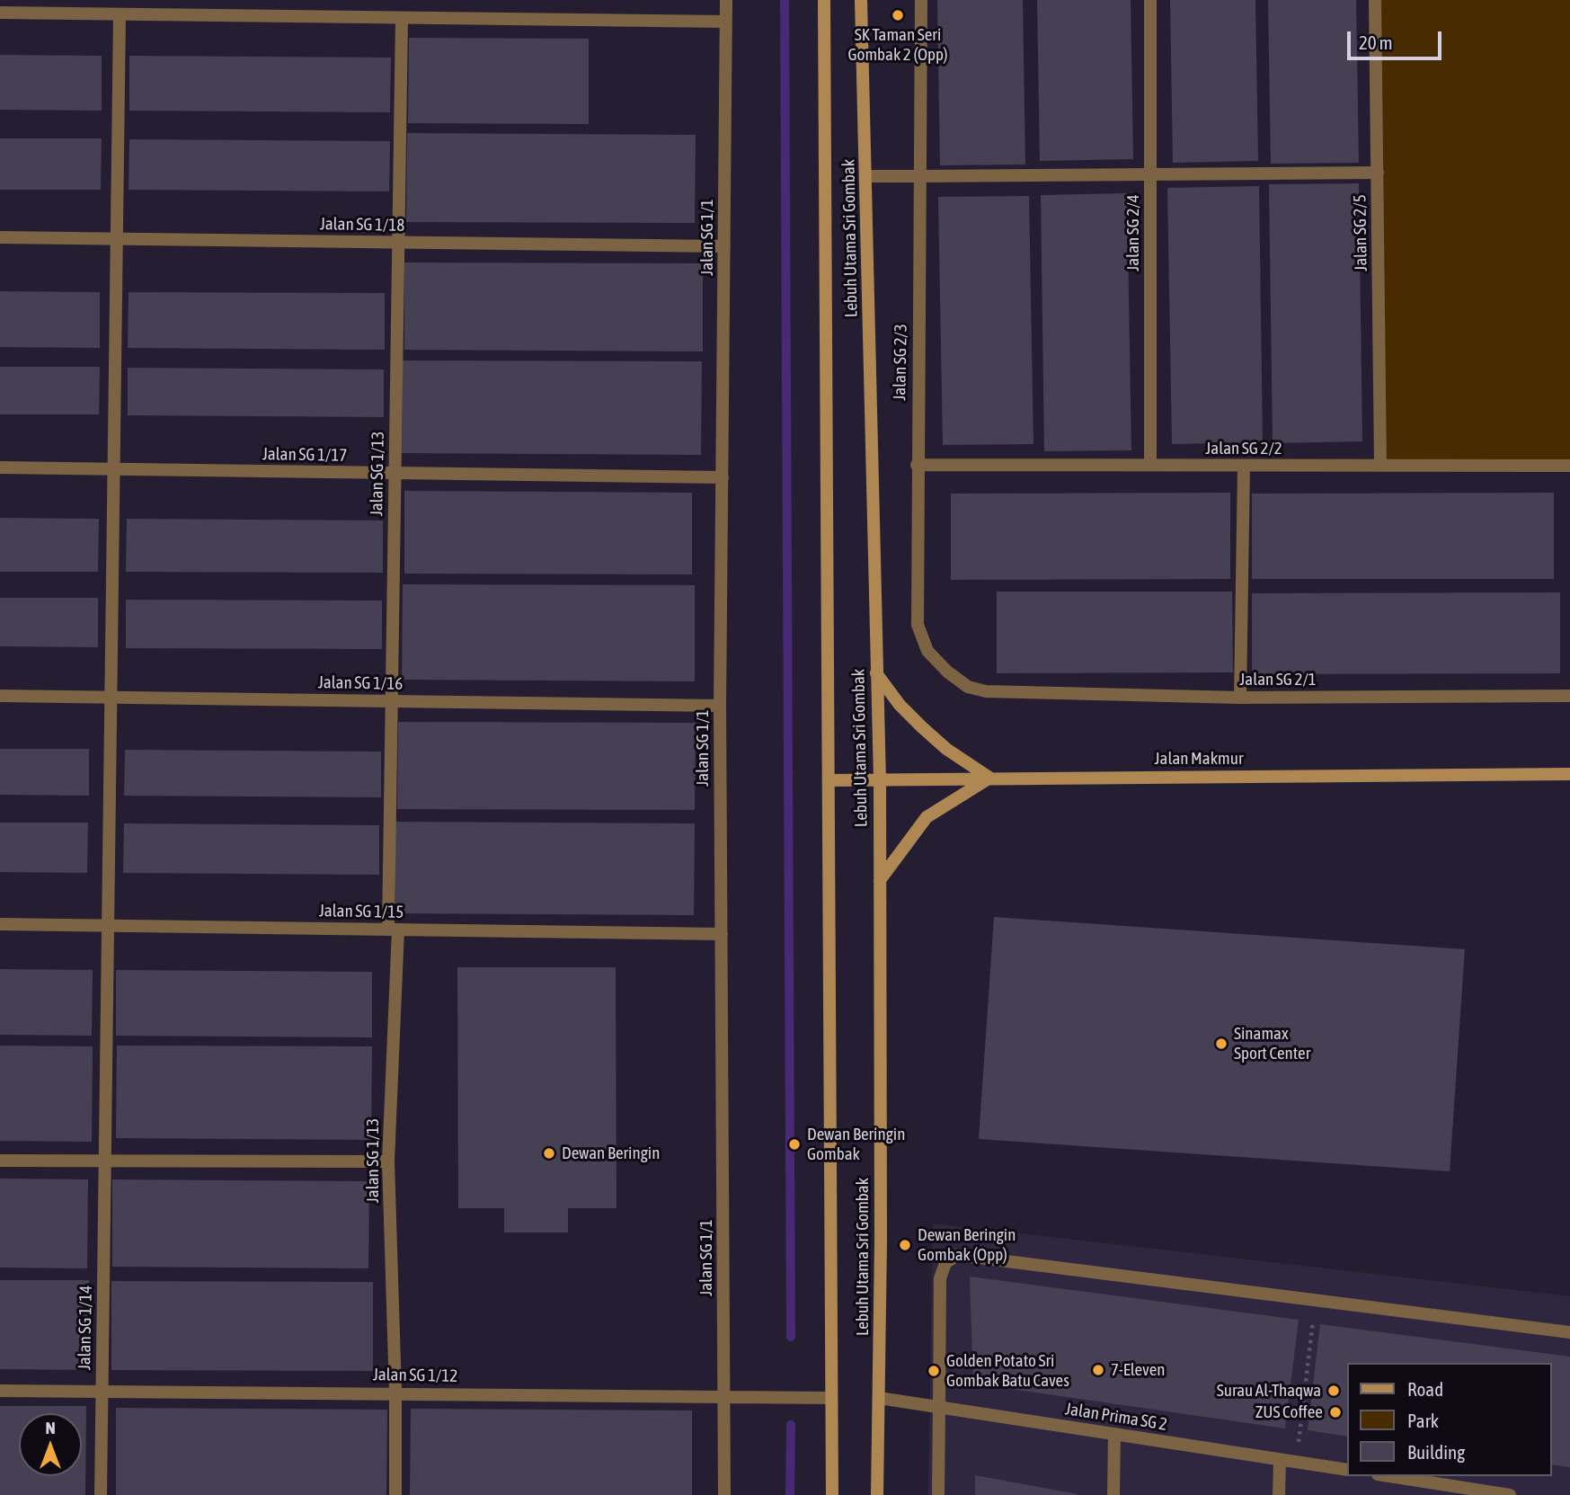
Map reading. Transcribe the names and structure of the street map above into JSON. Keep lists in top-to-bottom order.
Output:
{
  "streets": {
    "street": [
      "Jalan SG 1/18",
      "Jalan SG 2/4",
      "Jalan SG 2/5",
      "Jalan SG 1/1",
      "Lebuh Utama Sri Gombak",
      "Jalan SG 2/3",
      "Jalan SG 2/2",
      "Jalan SG 1/17",
      "Jalan SG 1/13",
      "Jalan SG 2/1",
      "Jalan SG 1/16",
      "Jalan Makmur",
      "Jalan SG 1/15",
      "Jalan SG 1/14",
      "Jalan SG 1/12",
      "Jalan Prima SG 2"
    ]
  },
  "crossings": [
    ["Jalan SG 1/18", "Jalan SG 1/1"],
    ["Jalan SG 1/18", "Jalan SG 1/13"],
    ["Jalan SG 1/18", "Jalan SG 1/14"],
    ["Jalan SG 2/4", "Jalan SG 2/2"],
    ["Jalan SG 2/5", "Jalan SG 2/2"],
    ["Jalan SG 1/1", "Jalan SG 1/17"],
    ["Jalan SG 1/1", "Jalan SG 1/16"],
    ["Jalan SG 1/1", "Jalan SG 1/15"],
    ["Jalan SG 1/1", "Jalan SG 1/12"],
    ["Lebuh Utama Sri Gombak", "Jalan Makmur"],
    ["Lebuh Utama Sri Gombak", "Jalan SG 1/12"],
    ["Lebuh Utama Sri Gombak", "Jalan Prima SG 2"],
    ["Jalan SG 2/3", "Jalan SG 2/2"],
    ["Jalan SG 2/3", "Jalan SG 2/1"],
    ["Jalan SG 1/17", "Jalan SG 1/13"],
    ["Jalan SG 1/17", "Jalan SG 1/14"],
    ["Jalan SG 1/13", "Jalan SG 1/16"],
    ["Jalan SG 1/13", "Jalan SG 1/15"],
    ["Jalan SG 1/13", "Jalan SG 1/12"],
    ["Jalan SG 1/16", "Jalan SG 1/14"],
    ["Jalan SG 1/15", "Jalan SG 1/14"],
    ["Jalan SG 1/14", "Jalan SG 1/12"]
  ],
  "places": [
    "SK Taman Seri Gombak 2 (Opp)",
    "Sinamax Sport Center",
    "Dewan Beringin Gombak",
    "Dewan Beringin",
    "Dewan Beringin Gombak (Opp)",
    "7-Eleven",
    "Golden Potato Sri Gombak Batu Caves",
    "Surau Al-Thaqwa",
    "ZUS Coffee"
  ],
  "legend": ["Road", "Park", "Building"],
  "scale_bar": "20 m",
  "north": "top"
}
